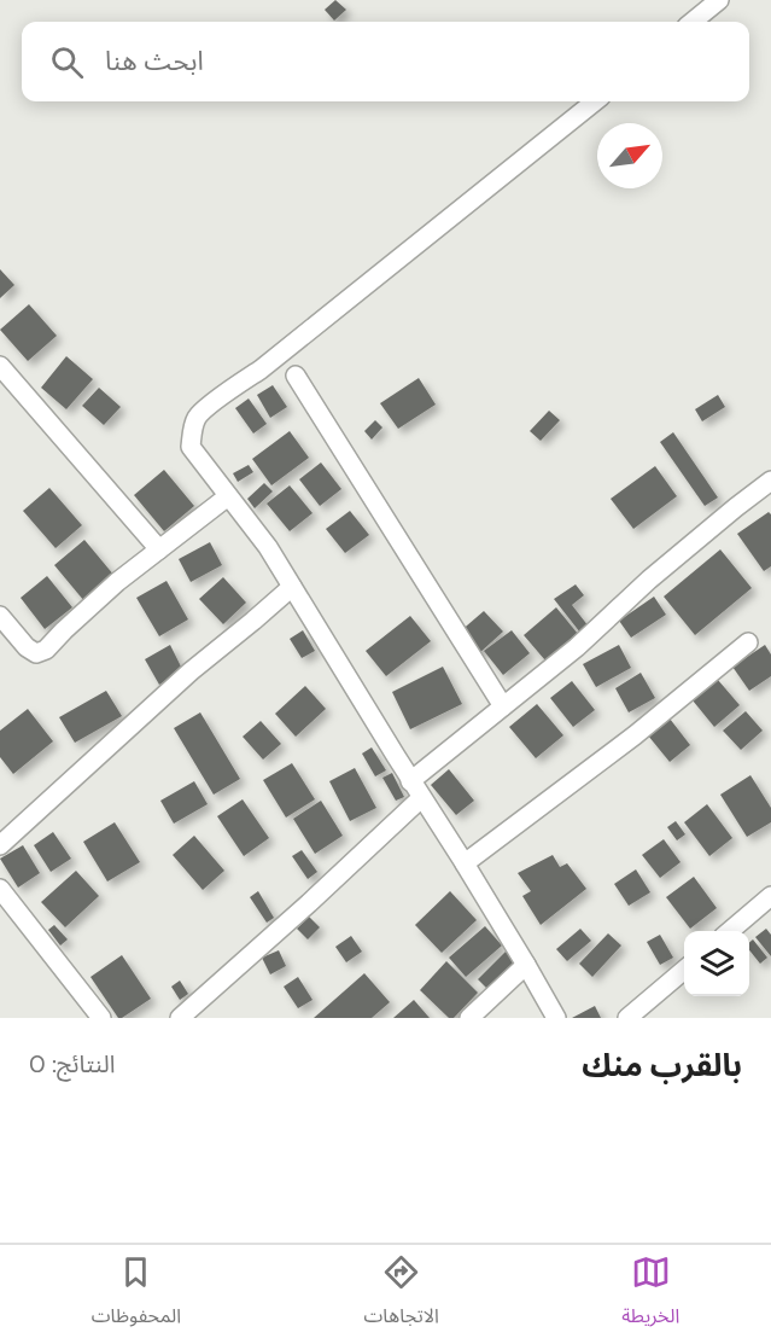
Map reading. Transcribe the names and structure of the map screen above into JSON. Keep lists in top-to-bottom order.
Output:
{
  "north": "top right",
  "page": {
    "search": "ابحث هنا",
    "heading": ["بالقرب منك", "النتائج: 0"],
    "nav": ["الخريطة", "الاتجاهات", "المحفوظات"]
  }
}
